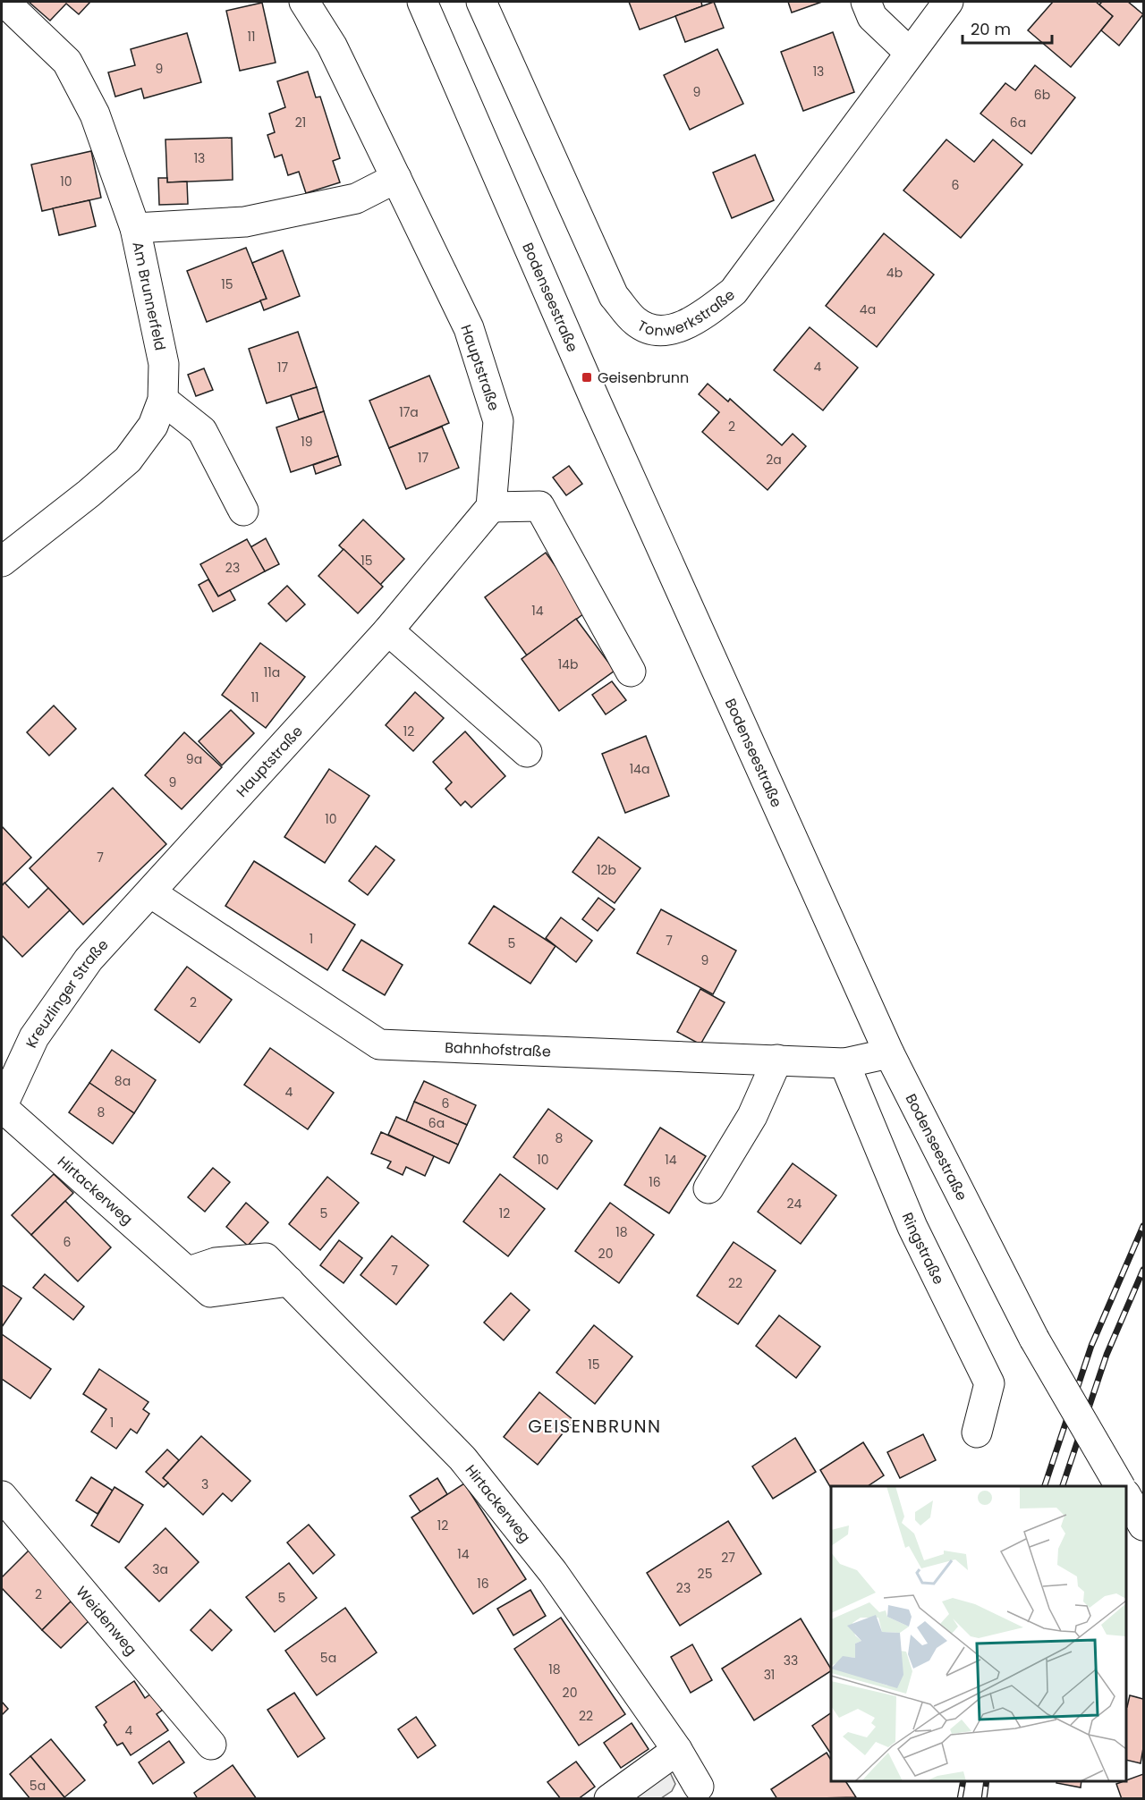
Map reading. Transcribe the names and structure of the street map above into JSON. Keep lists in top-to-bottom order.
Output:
{
  "streets": {
    "street": [
      "Am Brunnerfeld",
      "Bodenseestraße",
      "Tonwerkstraße",
      "Hauptstraße",
      "Kreuzlinger Straße",
      "Bahnhofstraße",
      "Hirtackerweg",
      "Ringstraße",
      "Weidenweg"
    ]
  },
  "crossings": [
    ["Bodenseestraße", "Bahnhofstraße"],
    ["Hauptstraße", "Kreuzlinger Straße"],
    ["Hauptstraße", "Bahnhofstraße"],
    ["Kreuzlinger Straße", "Bahnhofstraße"],
    ["Kreuzlinger Straße", "Hirtackerweg"],
    ["Bahnhofstraße", "Ringstraße"]
  ],
  "districts": ["GEISENBRUNN"],
  "places": {
    "transit": ["Geisenbrunn"]
  },
  "house_numbers": [
    "11",
    "9",
    "13",
    "9",
    "6b",
    "21",
    "6a",
    "13",
    "10",
    "6",
    "4b",
    "15",
    "4a",
    "4",
    "17",
    "17a",
    "2",
    "19",
    "17",
    "2a",
    "15",
    "23",
    "14",
    "14b",
    "11a",
    "11",
    "12",
    "9a",
    "14a",
    "9",
    "10",
    "7",
    "12b",
    "1",
    "7",
    "5",
    "9",
    "2",
    "8a",
    "4",
    "6",
    "8",
    "6a",
    "8",
    "10",
    "14",
    "16",
    "24",
    "5",
    "12",
    "18",
    "6",
    "20",
    "7",
    "22",
    "15",
    "1",
    "3",
    "12",
    "14",
    "27",
    "3a",
    "25",
    "16",
    "23",
    "2",
    "5",
    "5a",
    "33",
    "18",
    "31",
    "20",
    "22",
    "4",
    "5a"
  ],
  "scale_bar": "20 m"
}
